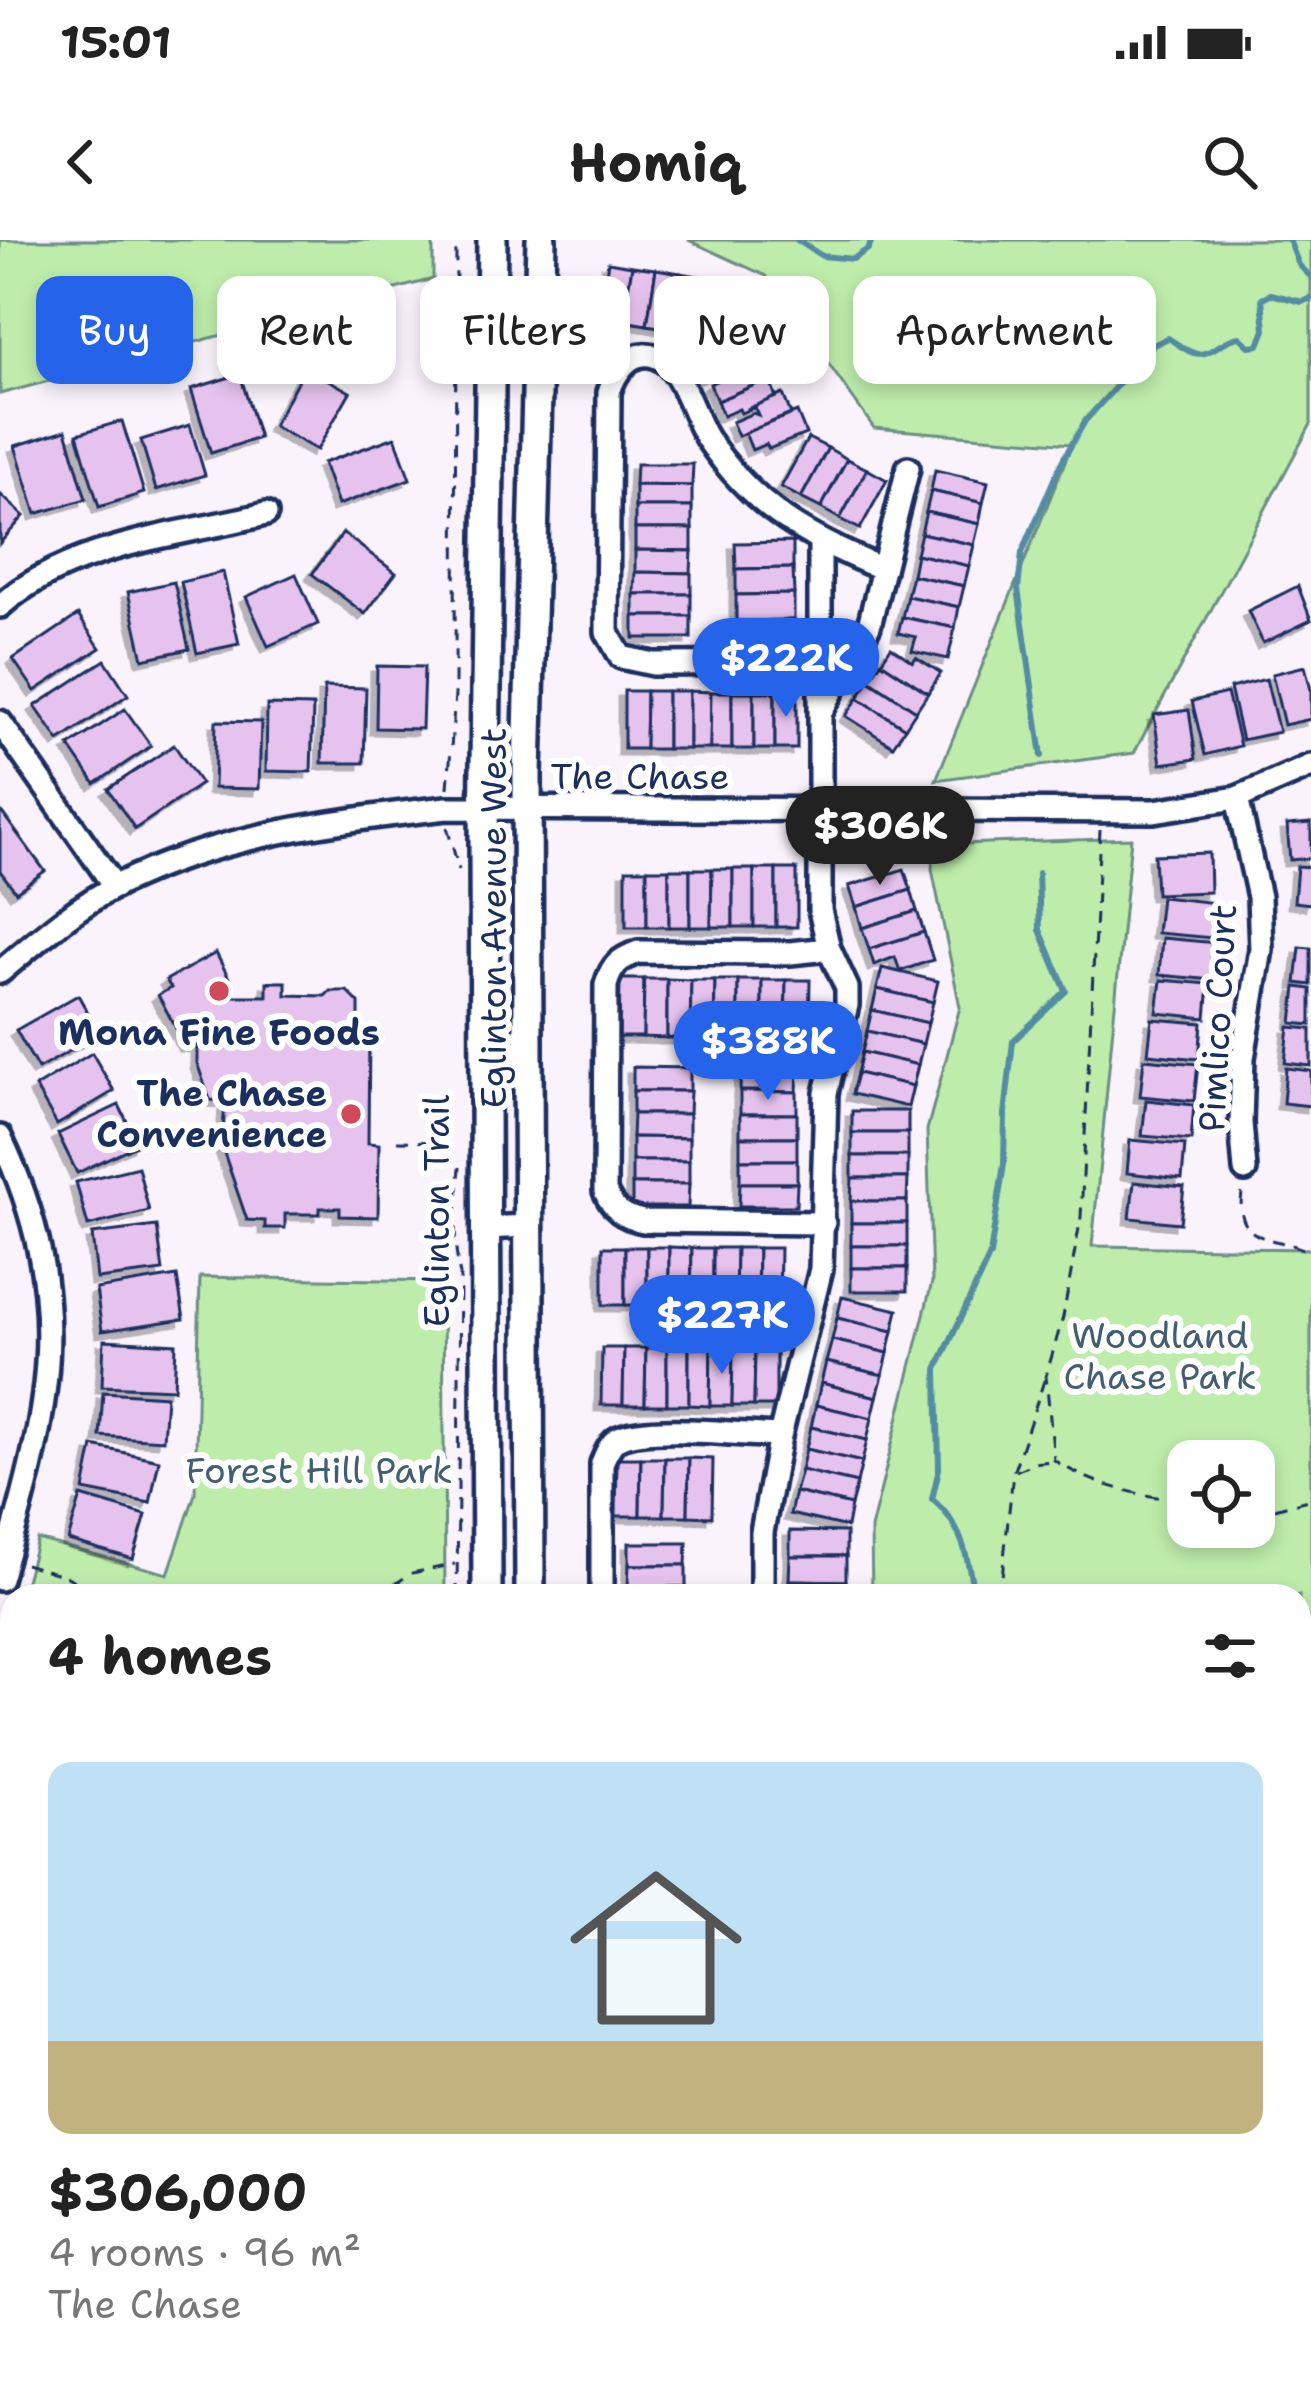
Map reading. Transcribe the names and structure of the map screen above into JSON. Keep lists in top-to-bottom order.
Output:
{
  "streets": {
    "main road": ["Eglinton Avenue West"],
    "street": ["The Chase", "Pimlico Court"],
    "path": ["Eglinton Trail"]
  },
  "crossings": [
    ["The Chase", "Eglinton Avenue West"],
    ["The Chase", "Pimlico Court"]
  ],
  "parks": ["Woodland Chase Park", "Forest Hill Park"],
  "places": ["Mona Fine Foods", "The Chase Convenience"],
  "page": {
    "status": "15:01",
    "header": "Homiq",
    "chip": [
      "Buy",
      "Rent",
      "Filters",
      "New",
      "Apartment"
    ],
    "price": [
      "$222K",
      "$306K",
      "$388K",
      "$227K"
    ],
    "heading": "4 homes",
    "list": [
      {
        "name": "$306,000",
        "note": "4 rooms · 96 m² · The Chase"
      }
    ]
  }
}
